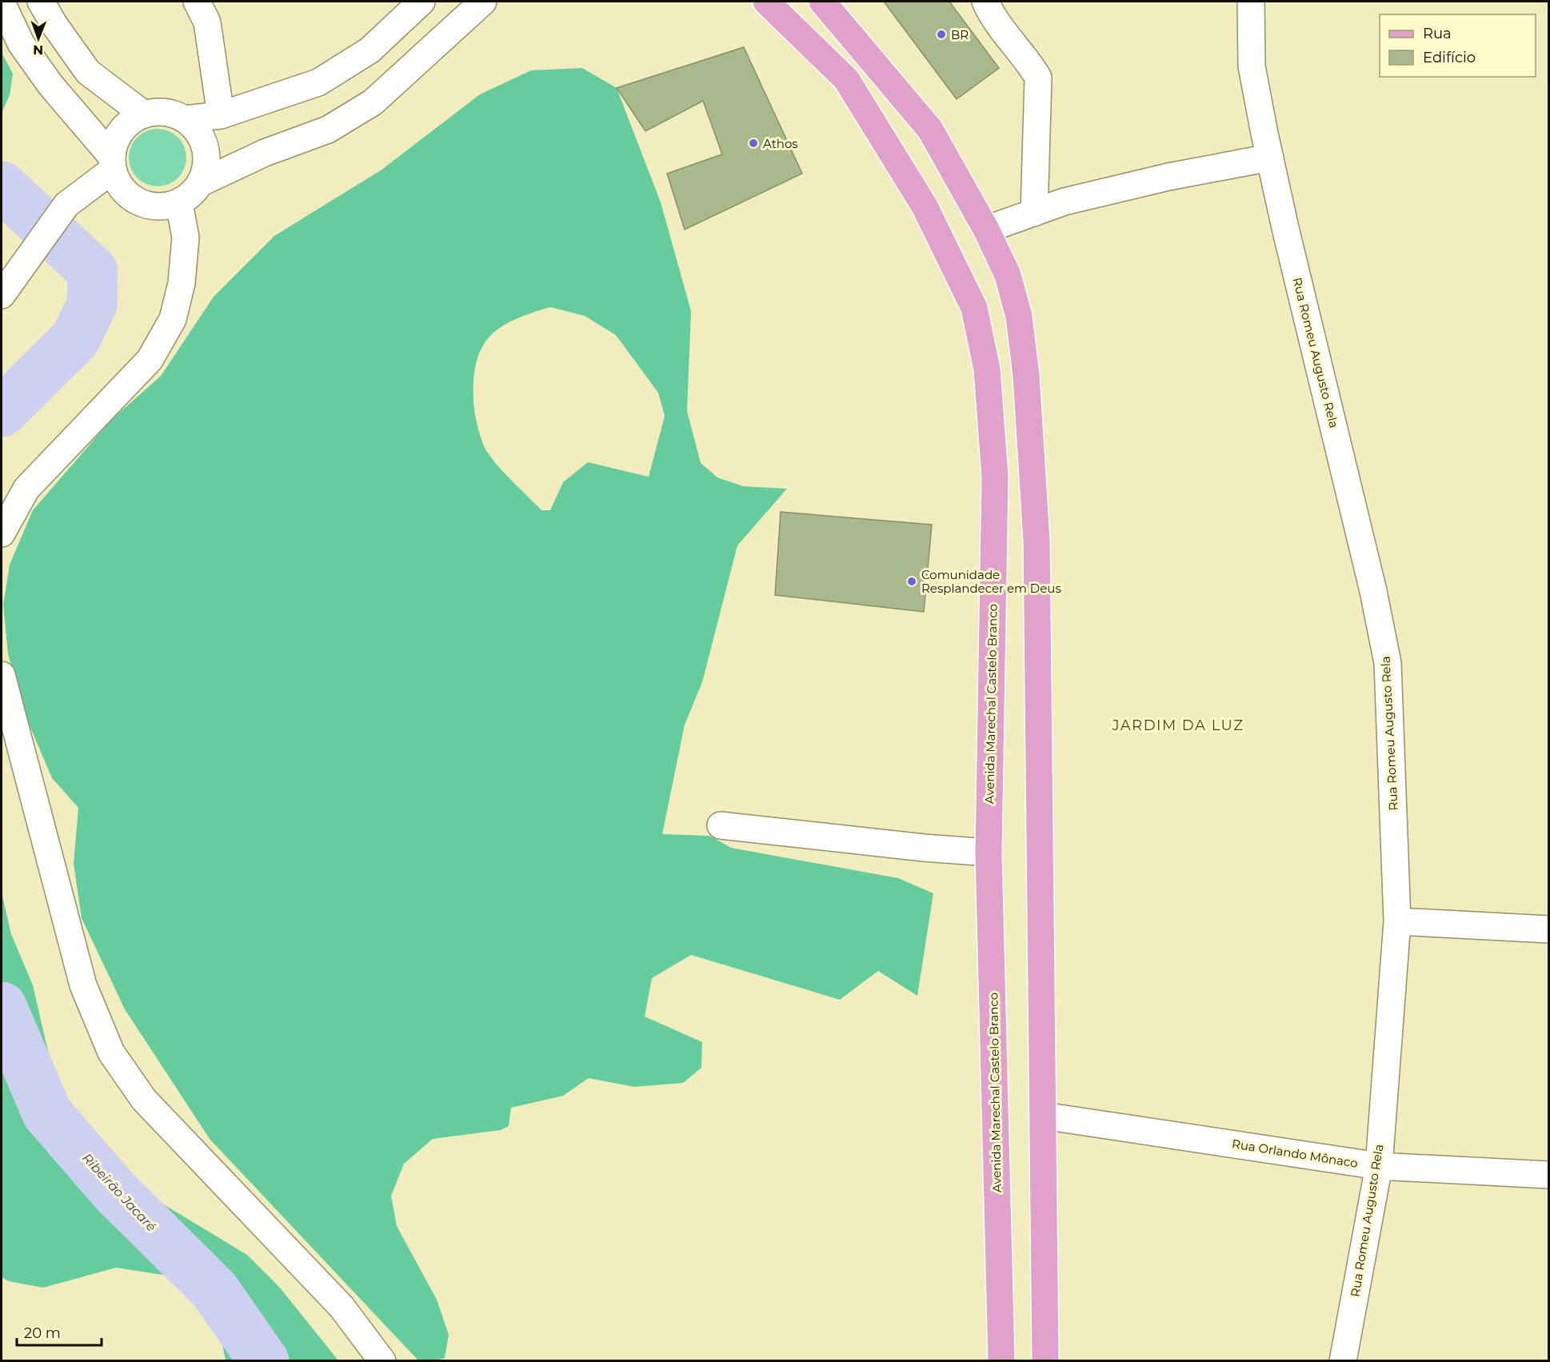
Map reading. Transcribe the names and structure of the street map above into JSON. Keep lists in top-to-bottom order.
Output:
{
  "streets": {
    "main road": ["Avenida Marechal Castelo Branco"],
    "street": ["Rua Romeu Augusto Rela", "Rua Orlando Mônaco"]
  },
  "crossings": [
    ["Rua Romeu Augusto Rela", "Rua Orlando Mônaco"]
  ],
  "districts": ["JARDIM DA LUZ"],
  "water": ["Ribeirão Jacaré"],
  "places": ["BR", "Athos", "Comunidade Resplandecer em Deus"],
  "legend": ["Rua", "Edifício"],
  "scale_bar": "20 m",
  "north": "bottom"
}
